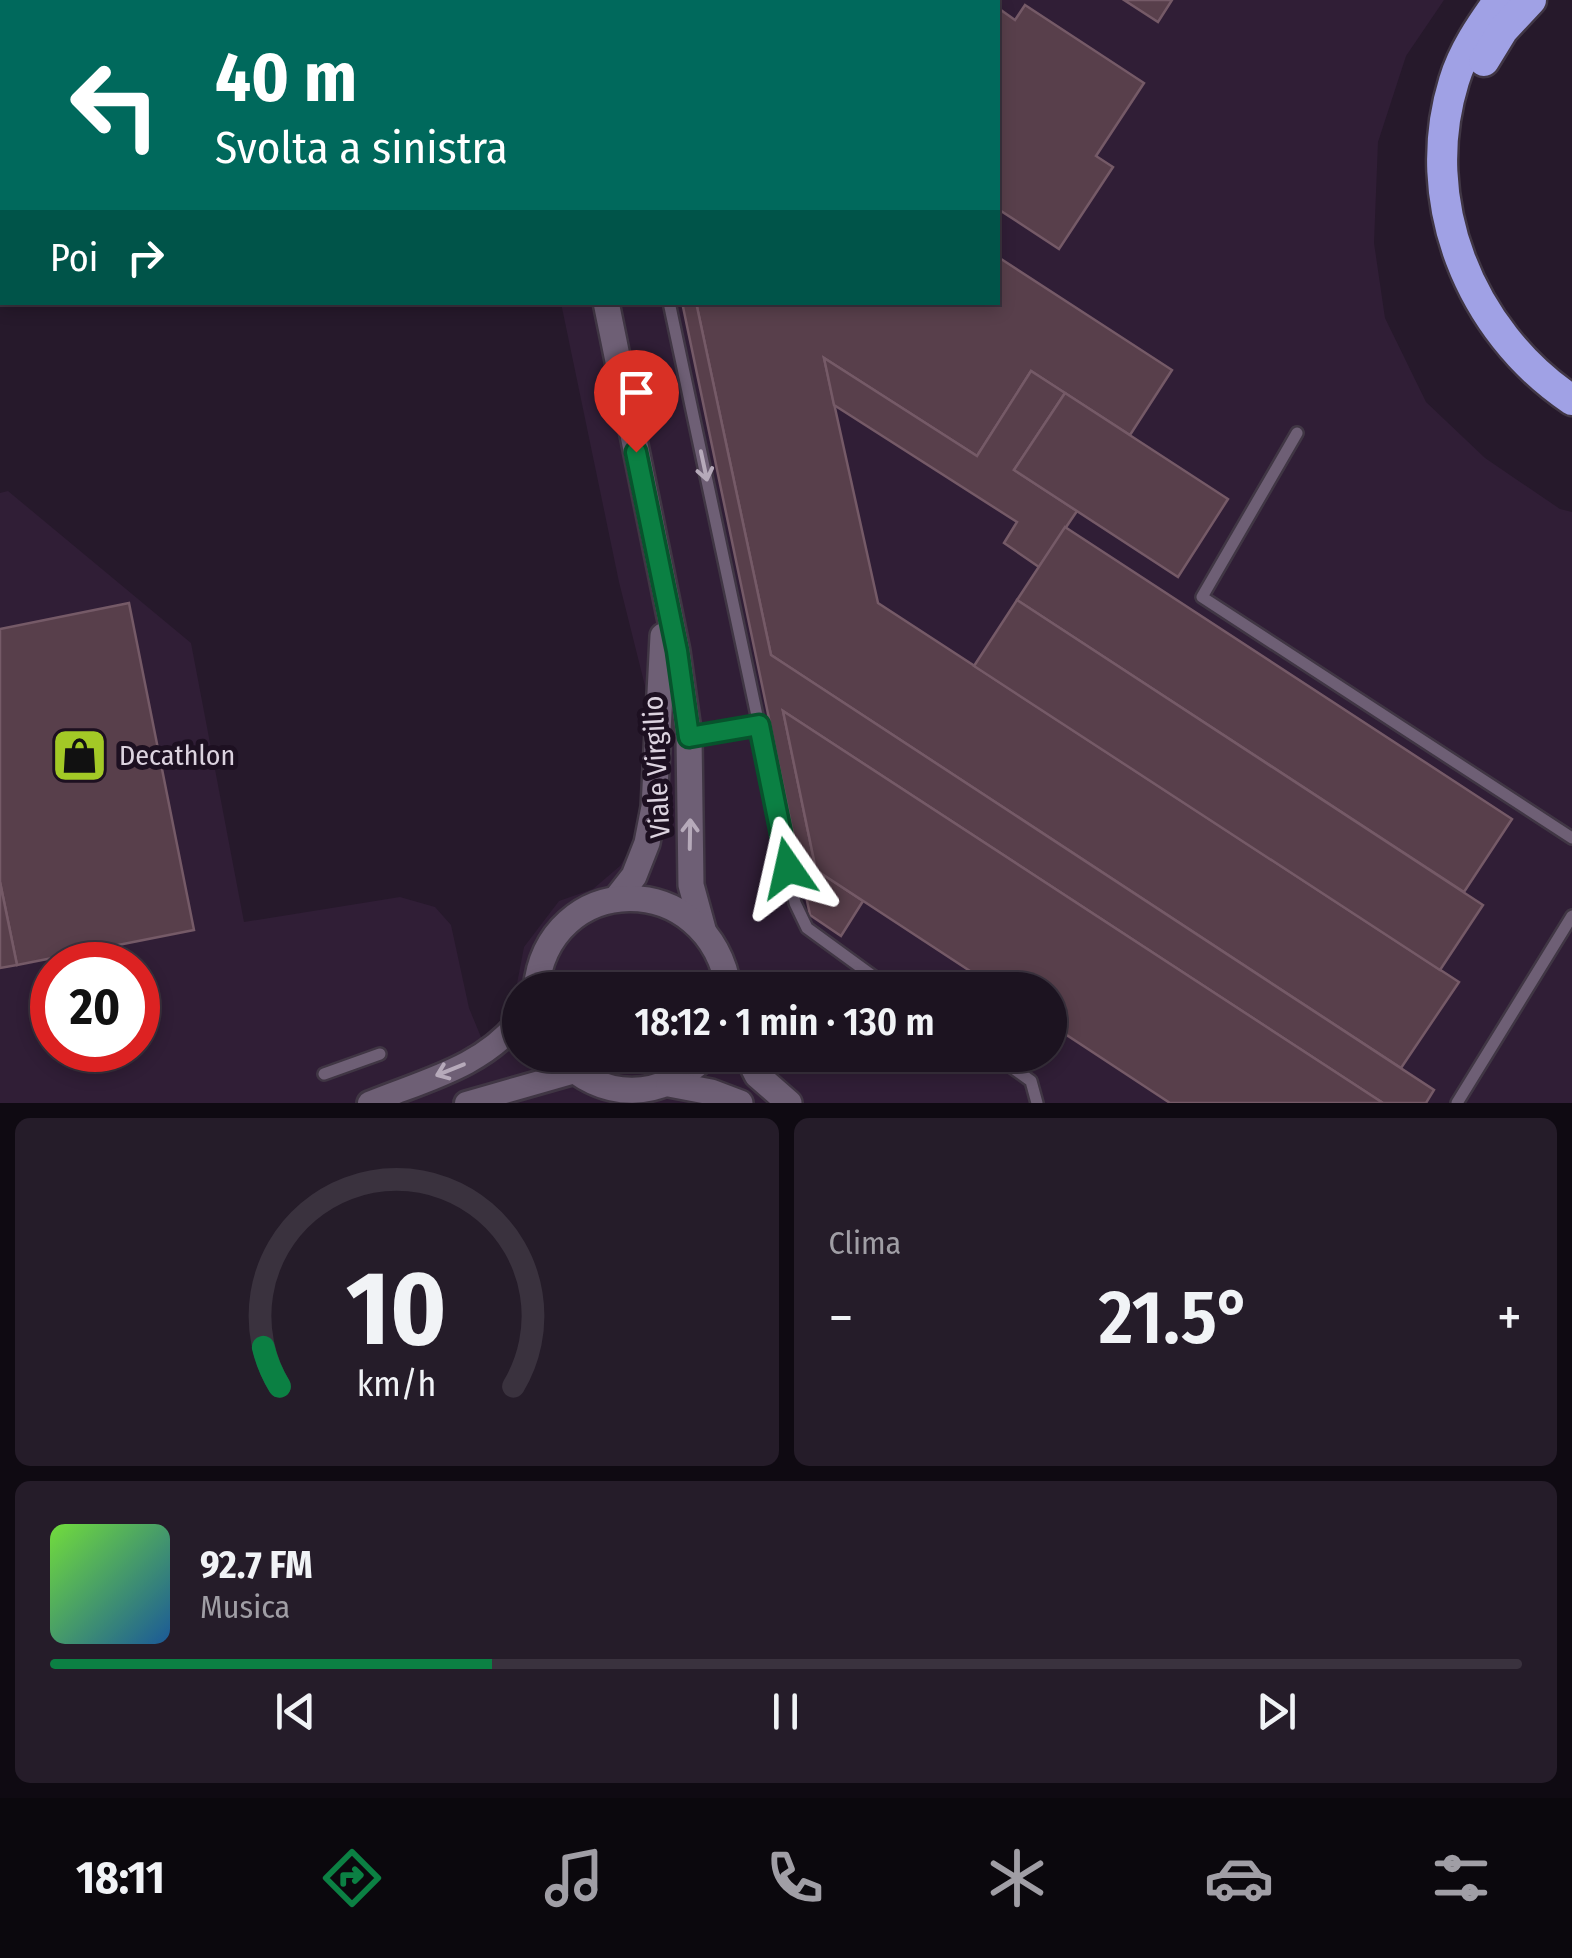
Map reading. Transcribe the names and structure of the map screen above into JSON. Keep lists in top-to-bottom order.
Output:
{
  "streets": {
    "street": ["Viale Virgilio"]
  },
  "places": {
    "shop": ["Decathlon"]
  },
  "page": {
    "turn": ["40 m", "Svolta a sinistra"],
    "then": "Poi",
    "limit": "20",
    "trip": "18:12 · 1 min · 130 m",
    "tile": "Clima",
    "heat": ["−", "21.5°", "+"],
    "song": ["92.7 FM", "Musica"],
    "tabs": "18:11",
    "gauge": ["10", "km/h"]
  }
}
